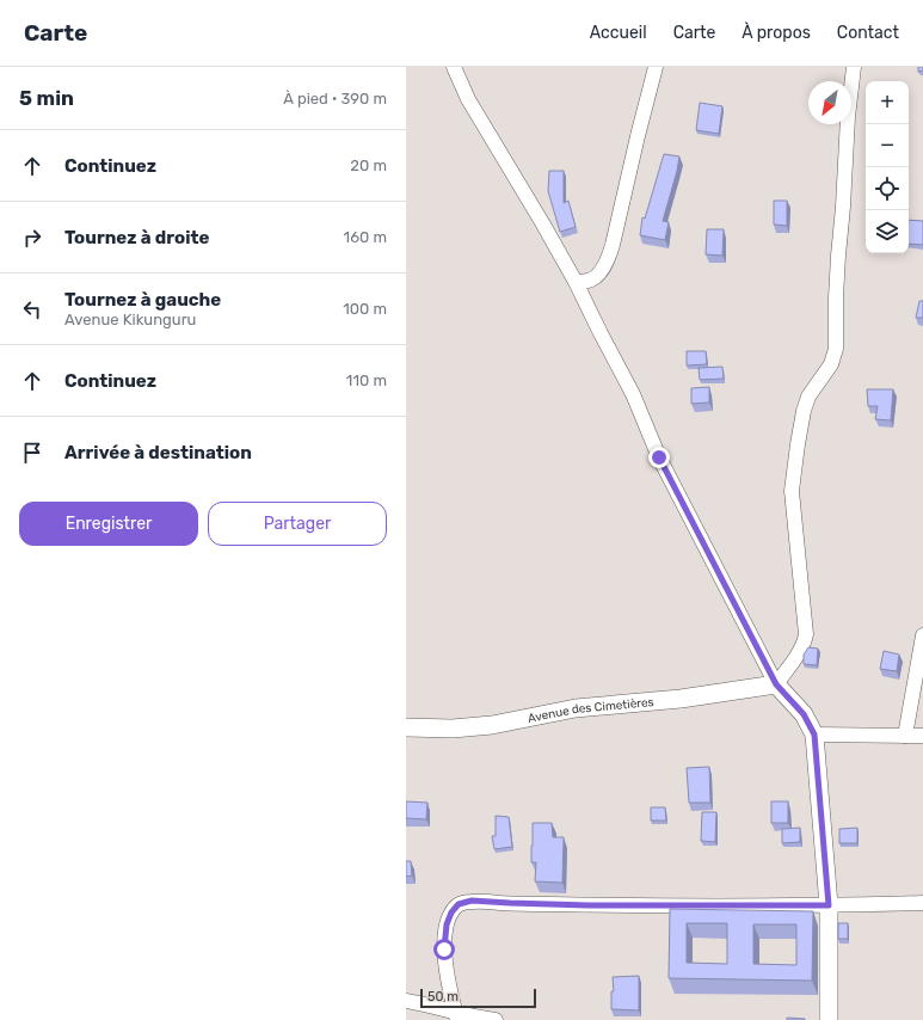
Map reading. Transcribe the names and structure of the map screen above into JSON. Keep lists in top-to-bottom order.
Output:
{
  "streets": {
    "street": ["Avenue des Cimetières"]
  },
  "scale_bar": "50 m",
  "north": "bottom left",
  "page": {
    "header": "Carte",
    "nav": [
      "Accueil",
      "Carte",
      "À propos",
      "Contact"
    ],
    "heading": ["5 min", "À pied · 390 m"],
    "map_buttons": ["+", "−"],
    "list": [
      ["Continuez", "20 m"],
      ["Tournez à droite", "160 m"],
      ["Tournez à gauche", "Avenue Kikunguru", "100 m"],
      ["Continuez", "110 m"],
      "Arrivée à destination"
    ],
    "buttons": ["Enregistrer", "Partager"],
    "scale": "50 m"
  }
}
